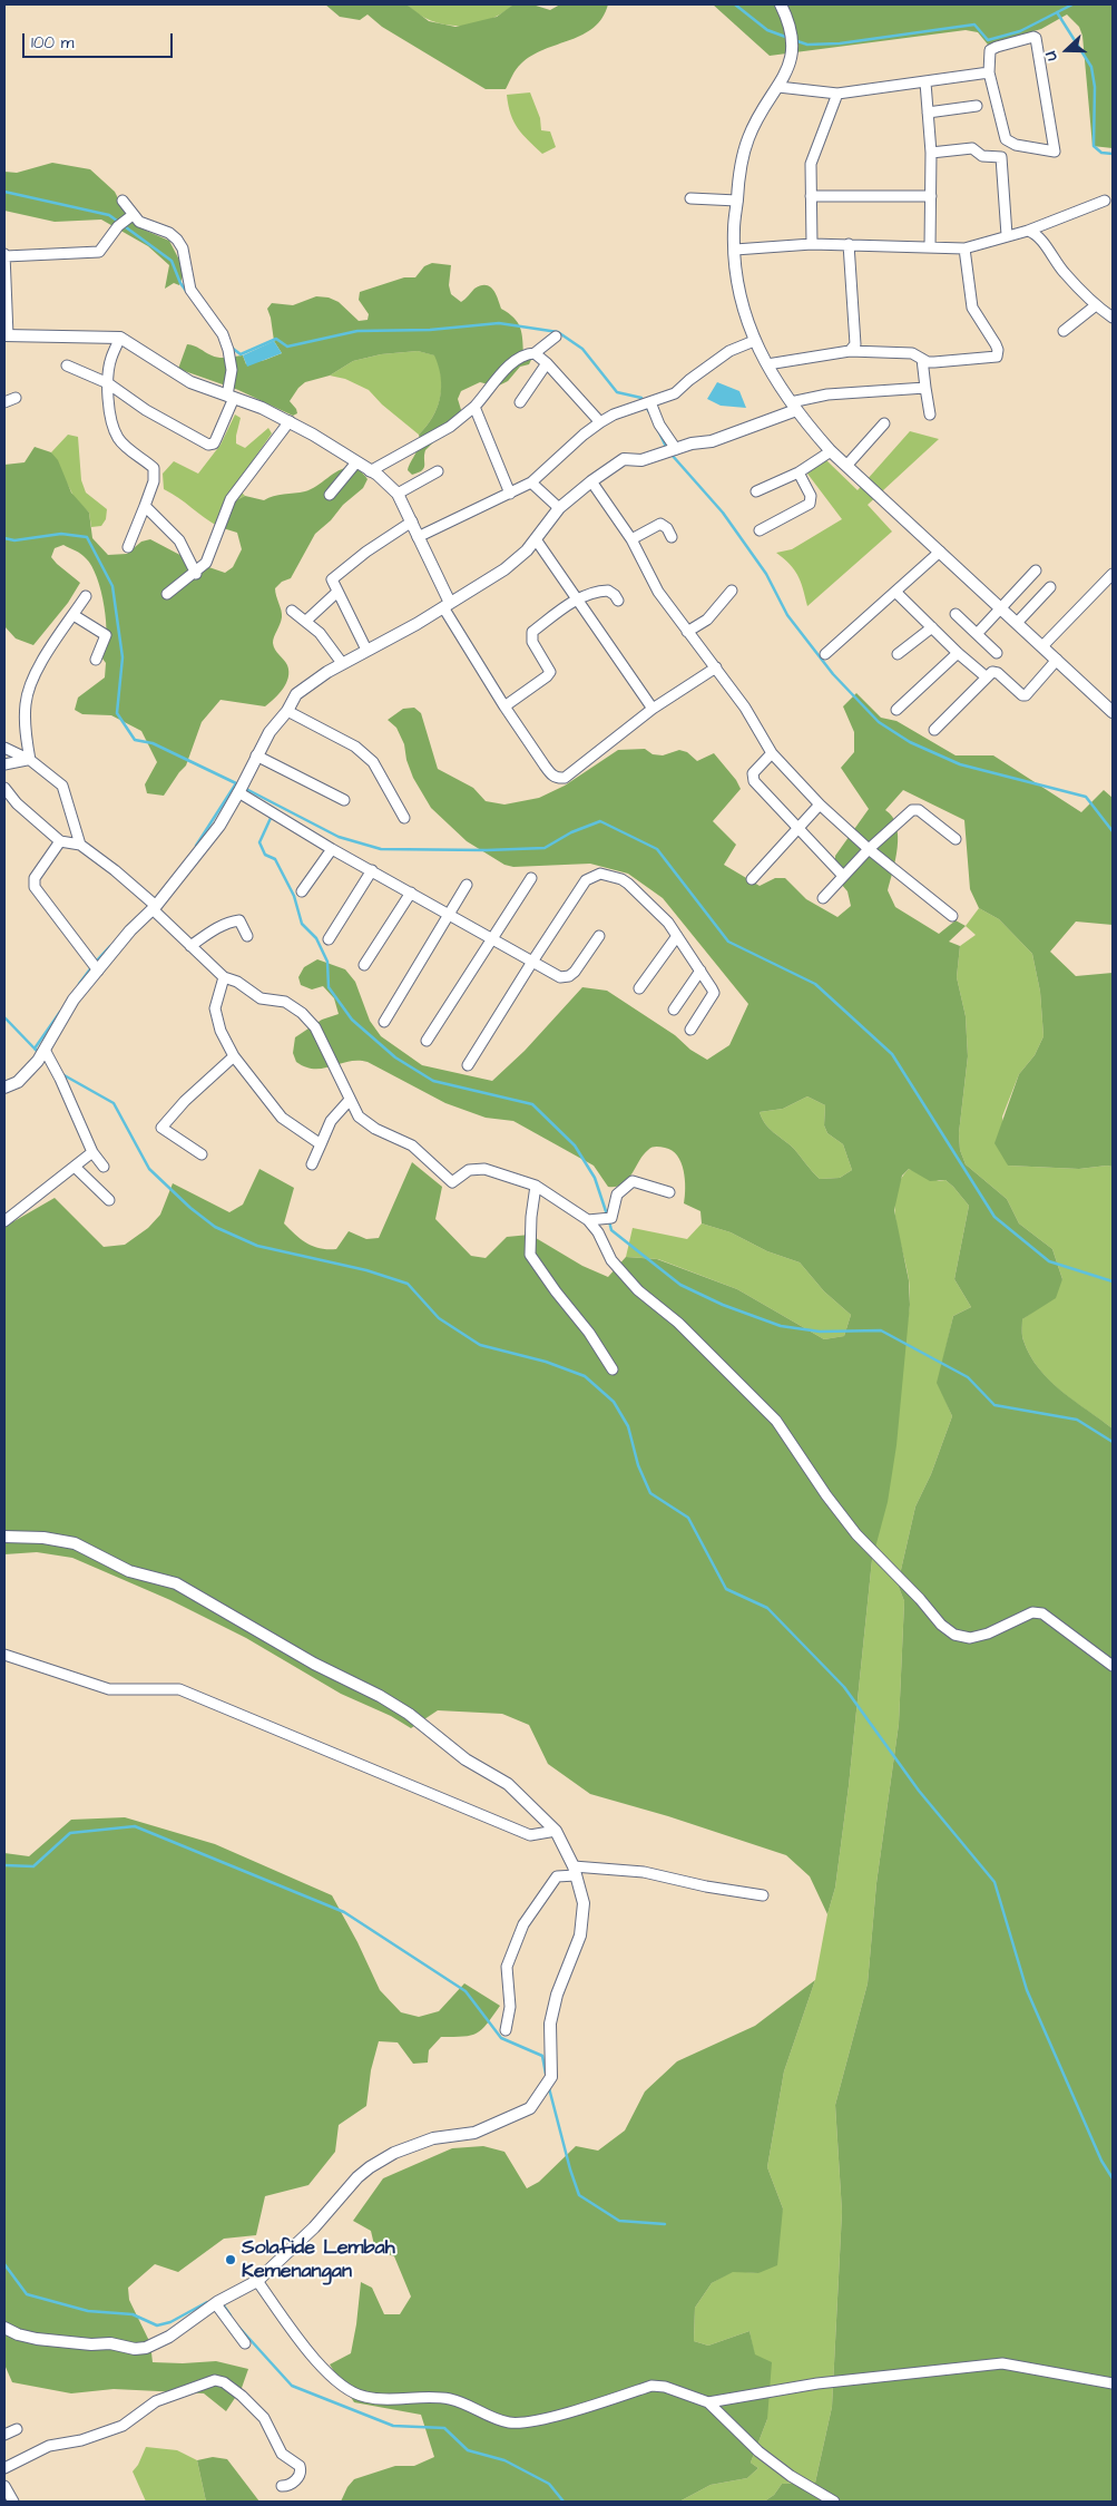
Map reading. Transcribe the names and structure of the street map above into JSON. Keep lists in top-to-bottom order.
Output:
{
  "places": ["Solafide Lembah Kemenangan"],
  "scale_bar": "100 m",
  "north": "left"
}
